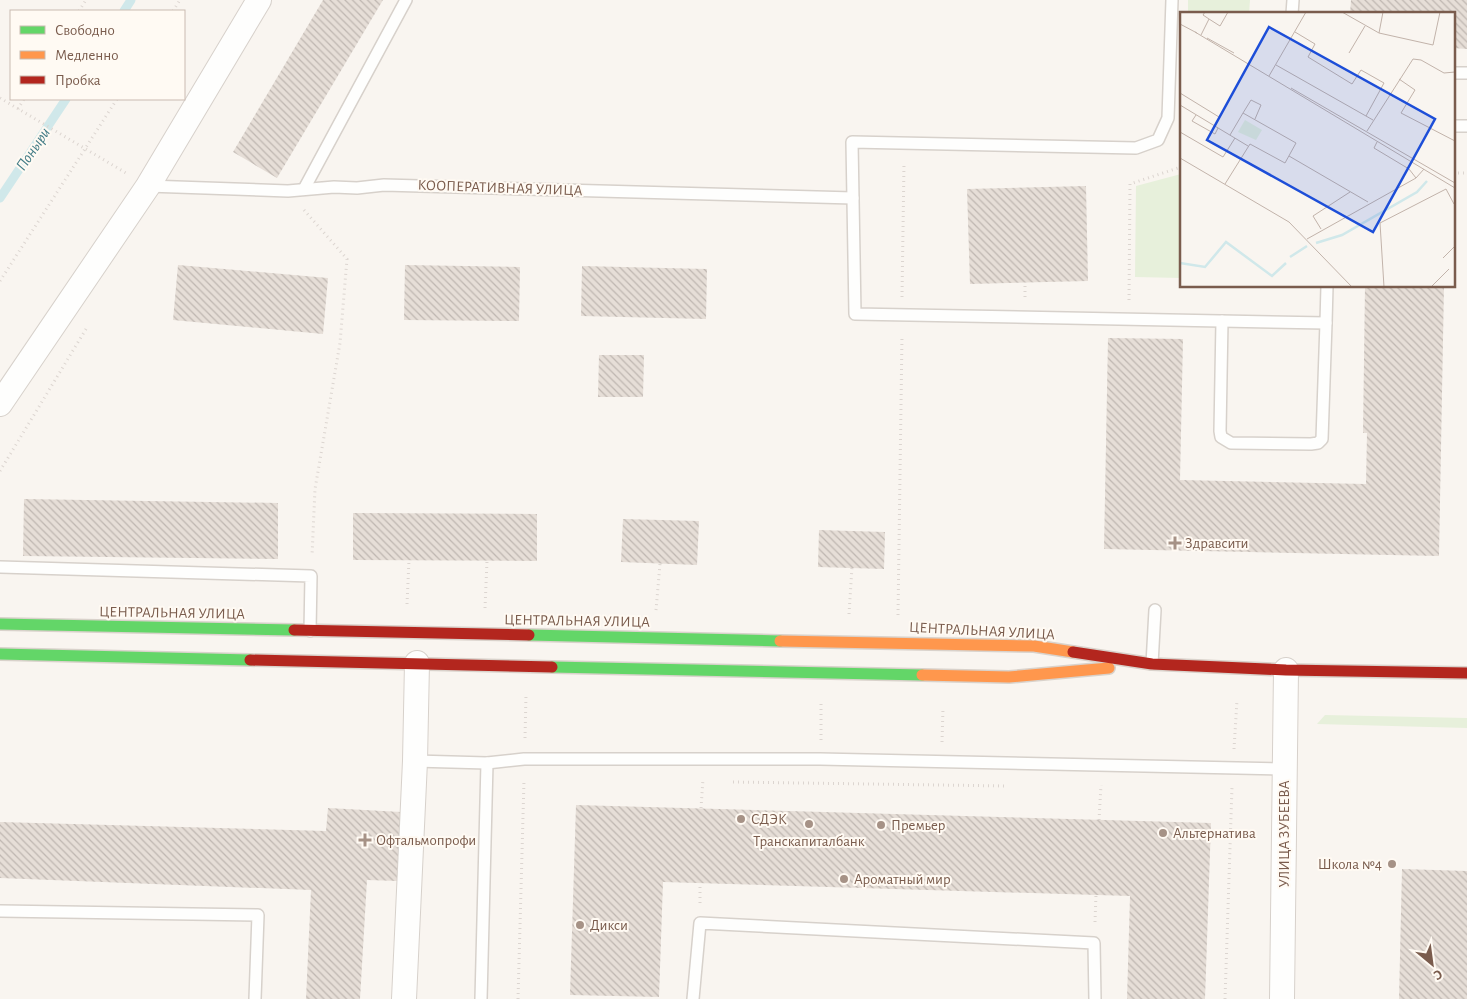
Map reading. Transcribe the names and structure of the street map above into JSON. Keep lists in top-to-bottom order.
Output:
{
  "streets": {
    "main road": ["ЦЕНТРАЛЬНАЯ УЛИЦА"],
    "street": ["УЛИЦА ЗУБЕЕВА"],
    "lane": ["КООПЕРАТИВНАЯ УЛИЦА"]
  },
  "crossings": [
    ["ЦЕНТРАЛЬНАЯ УЛИЦА", "УЛИЦА ЗУБЕЕВА"]
  ],
  "water": ["Поныри"],
  "places": {
    "health": ["Здравсити", "Офтальмопрофи"],
    "other": [
      "СДЭК",
      "Транскапиталбанк",
      "Премьер",
      "Альтернатива",
      "Школа №4",
      "Ароматный мир",
      "Дикси"
    ]
  },
  "legend": ["Свободно", "Медленно", "Пробка"],
  "north": "bottom right"
}
